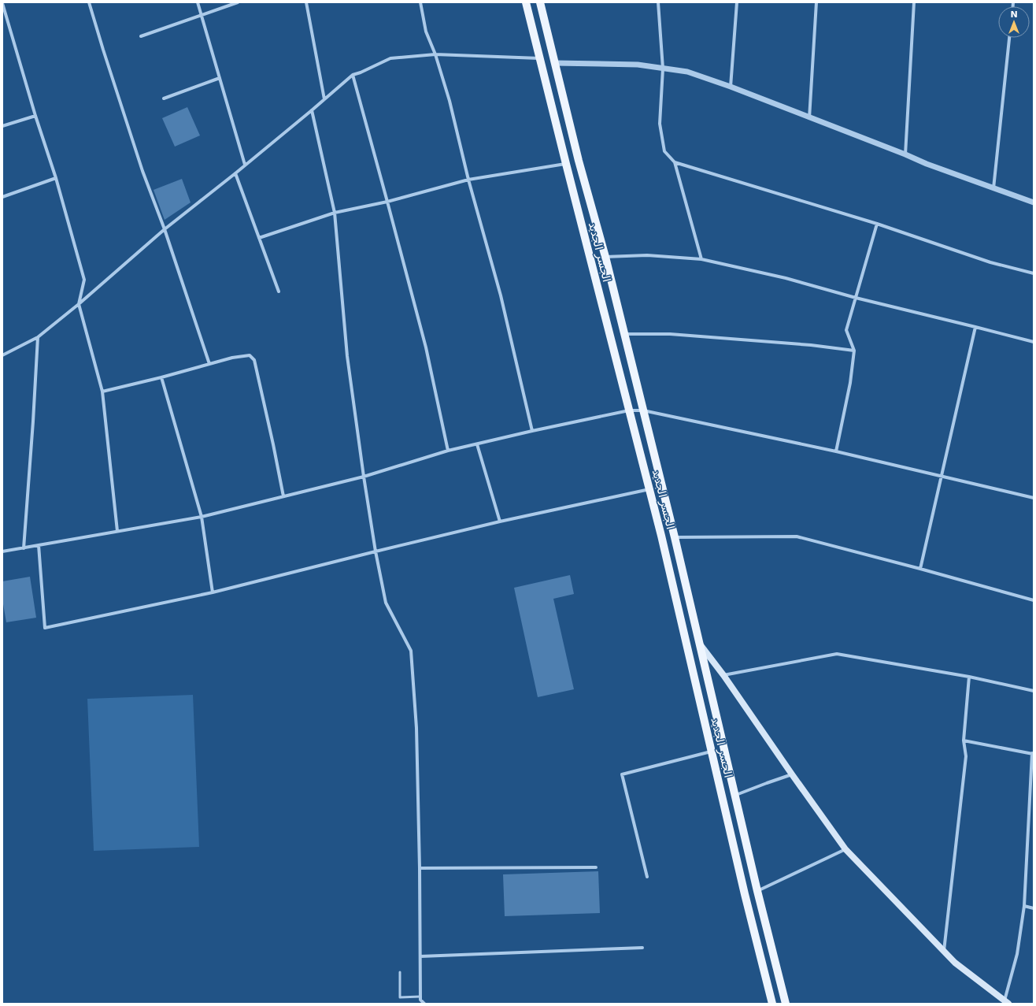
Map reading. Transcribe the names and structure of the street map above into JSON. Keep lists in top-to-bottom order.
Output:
{
  "streets": {
    "main road": ["الجسر الجديد"]
  },
  "north": "top"
}
